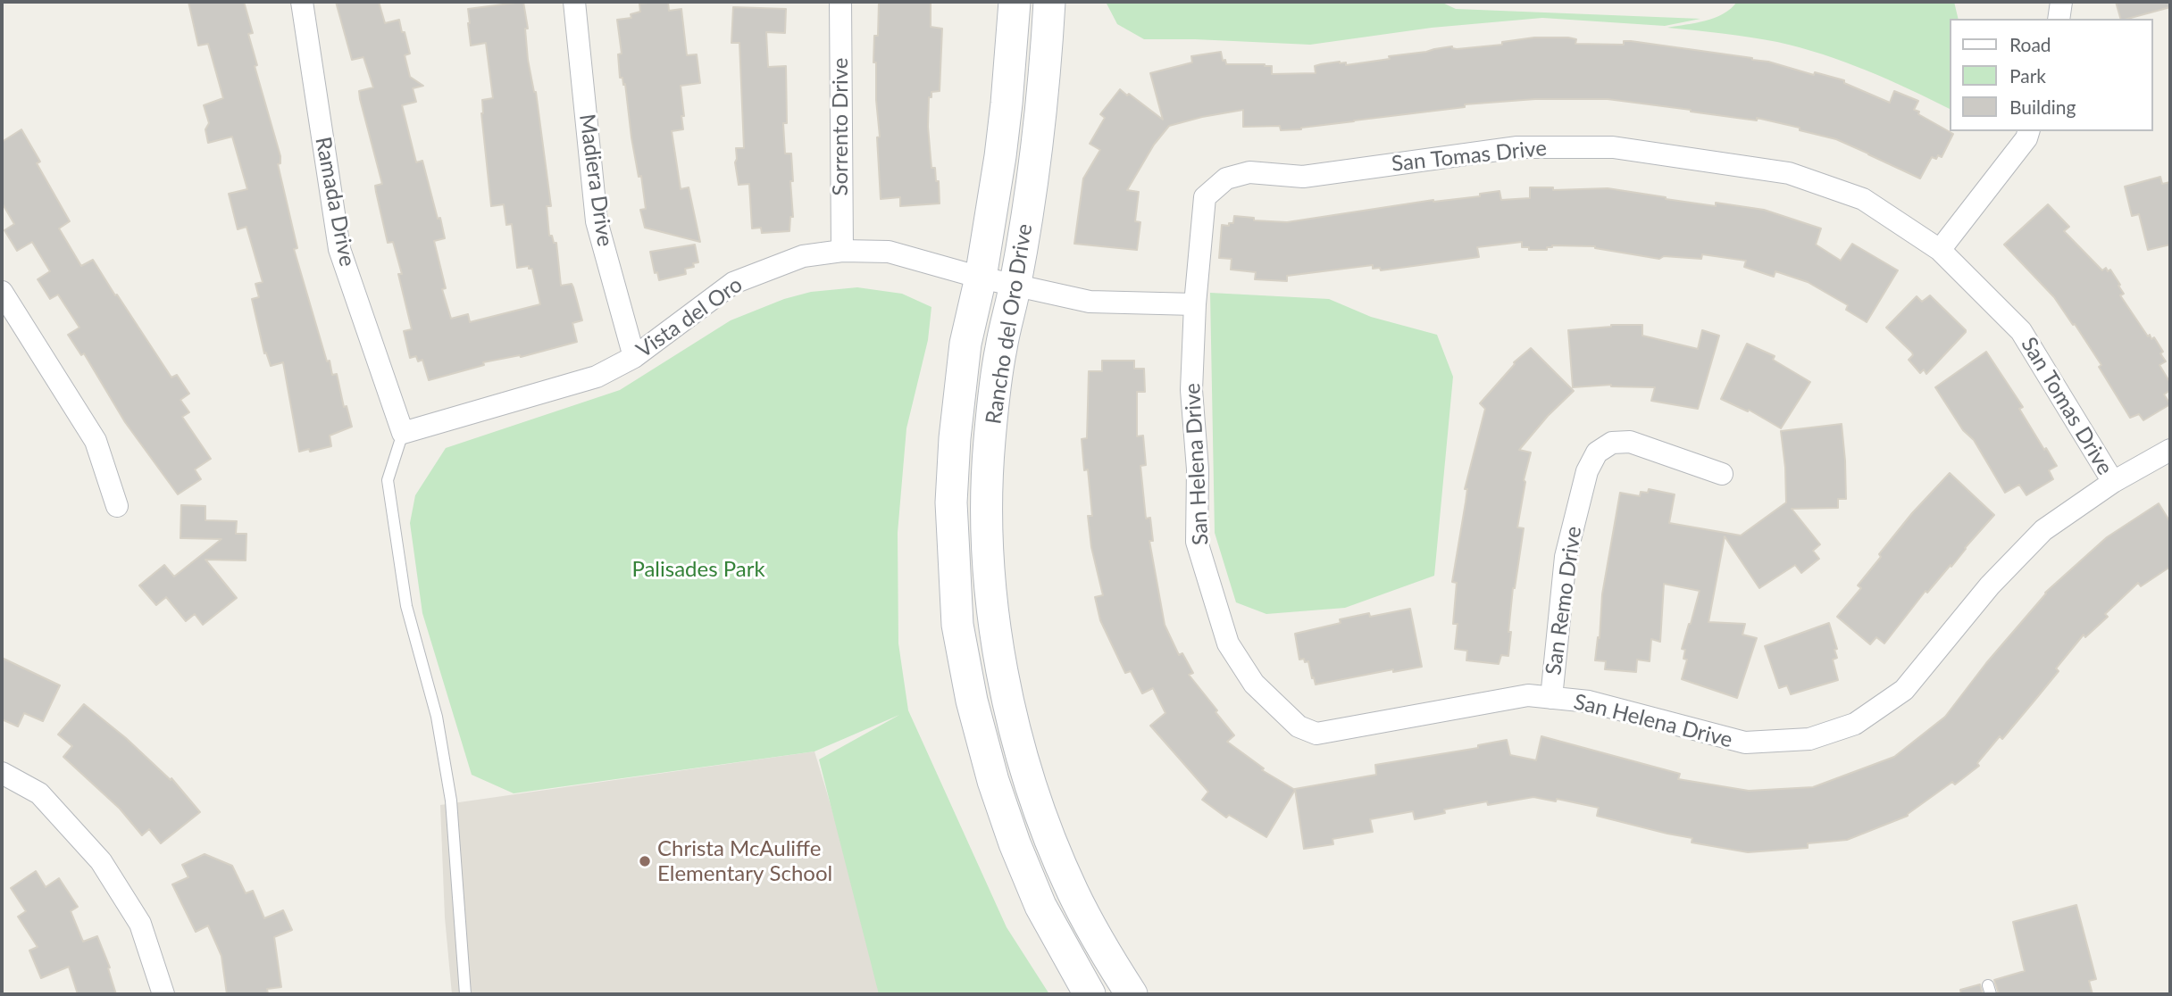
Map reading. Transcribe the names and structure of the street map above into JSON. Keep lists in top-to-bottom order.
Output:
{
  "streets": {
    "main road": ["Rancho del Oro Drive"],
    "street": [
      "Sorrento Drive",
      "San Tomas Drive",
      "Madiera Drive",
      "Ramada Drive",
      "Vista del Oro",
      "San Helena Drive",
      "San Remo Drive"
    ]
  },
  "crossings": [
    ["Sorrento Drive", "Vista del Oro"],
    ["San Tomas Drive", "Vista del Oro"],
    ["San Tomas Drive", "San Helena Drive"],
    ["Madiera Drive", "Vista del Oro"],
    ["Ramada Drive", "Vista del Oro"],
    ["Vista del Oro", "Rancho del Oro Drive"],
    ["Vista del Oro", "San Helena Drive"],
    ["San Helena Drive", "San Remo Drive"]
  ],
  "parks": ["Palisades Park"],
  "places": ["Christa McAuliffe Elementary School"],
  "legend": ["Road", "Park", "Building"]
}
